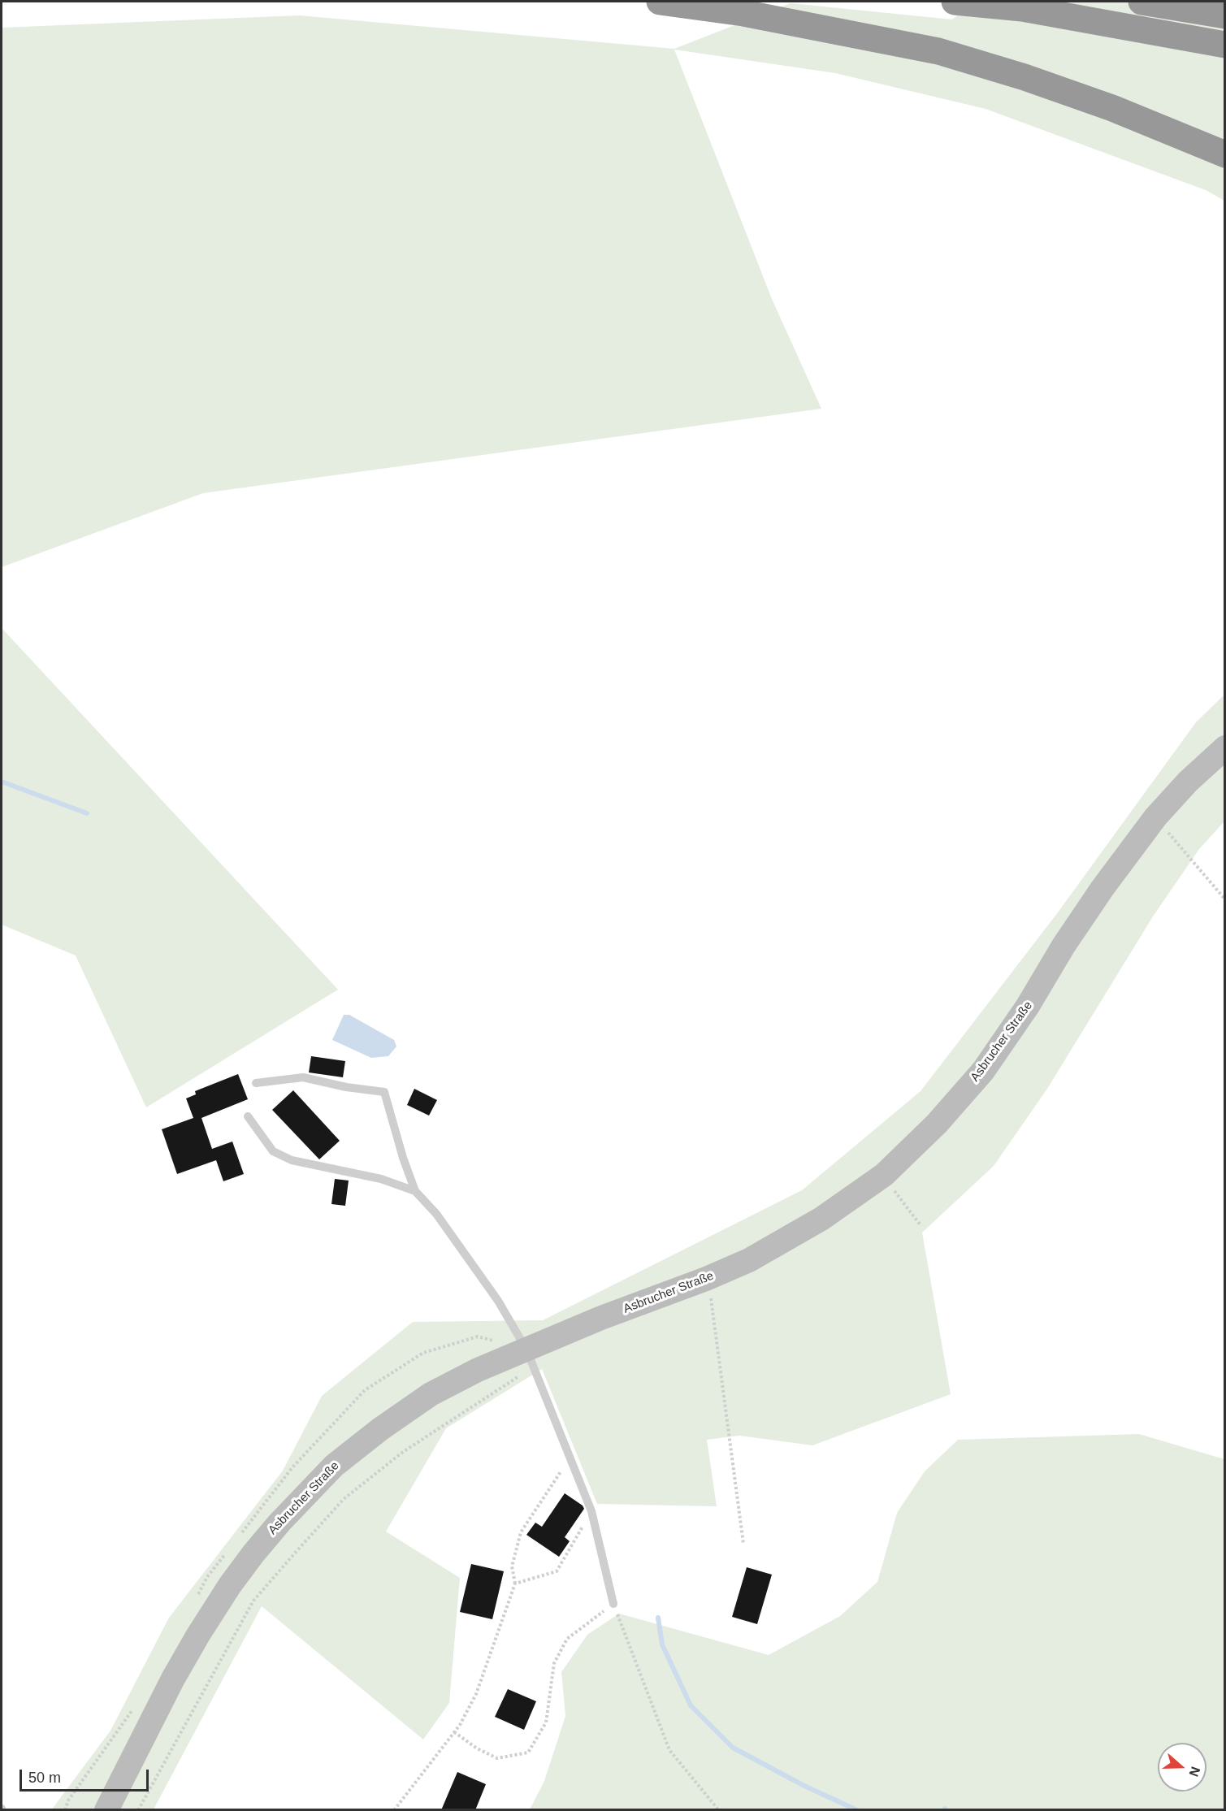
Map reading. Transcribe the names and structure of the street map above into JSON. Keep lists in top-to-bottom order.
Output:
{
  "streets": {
    "main road": ["Asbrucher Straße"]
  },
  "scale_bar": "50 m",
  "north": "right"
}
